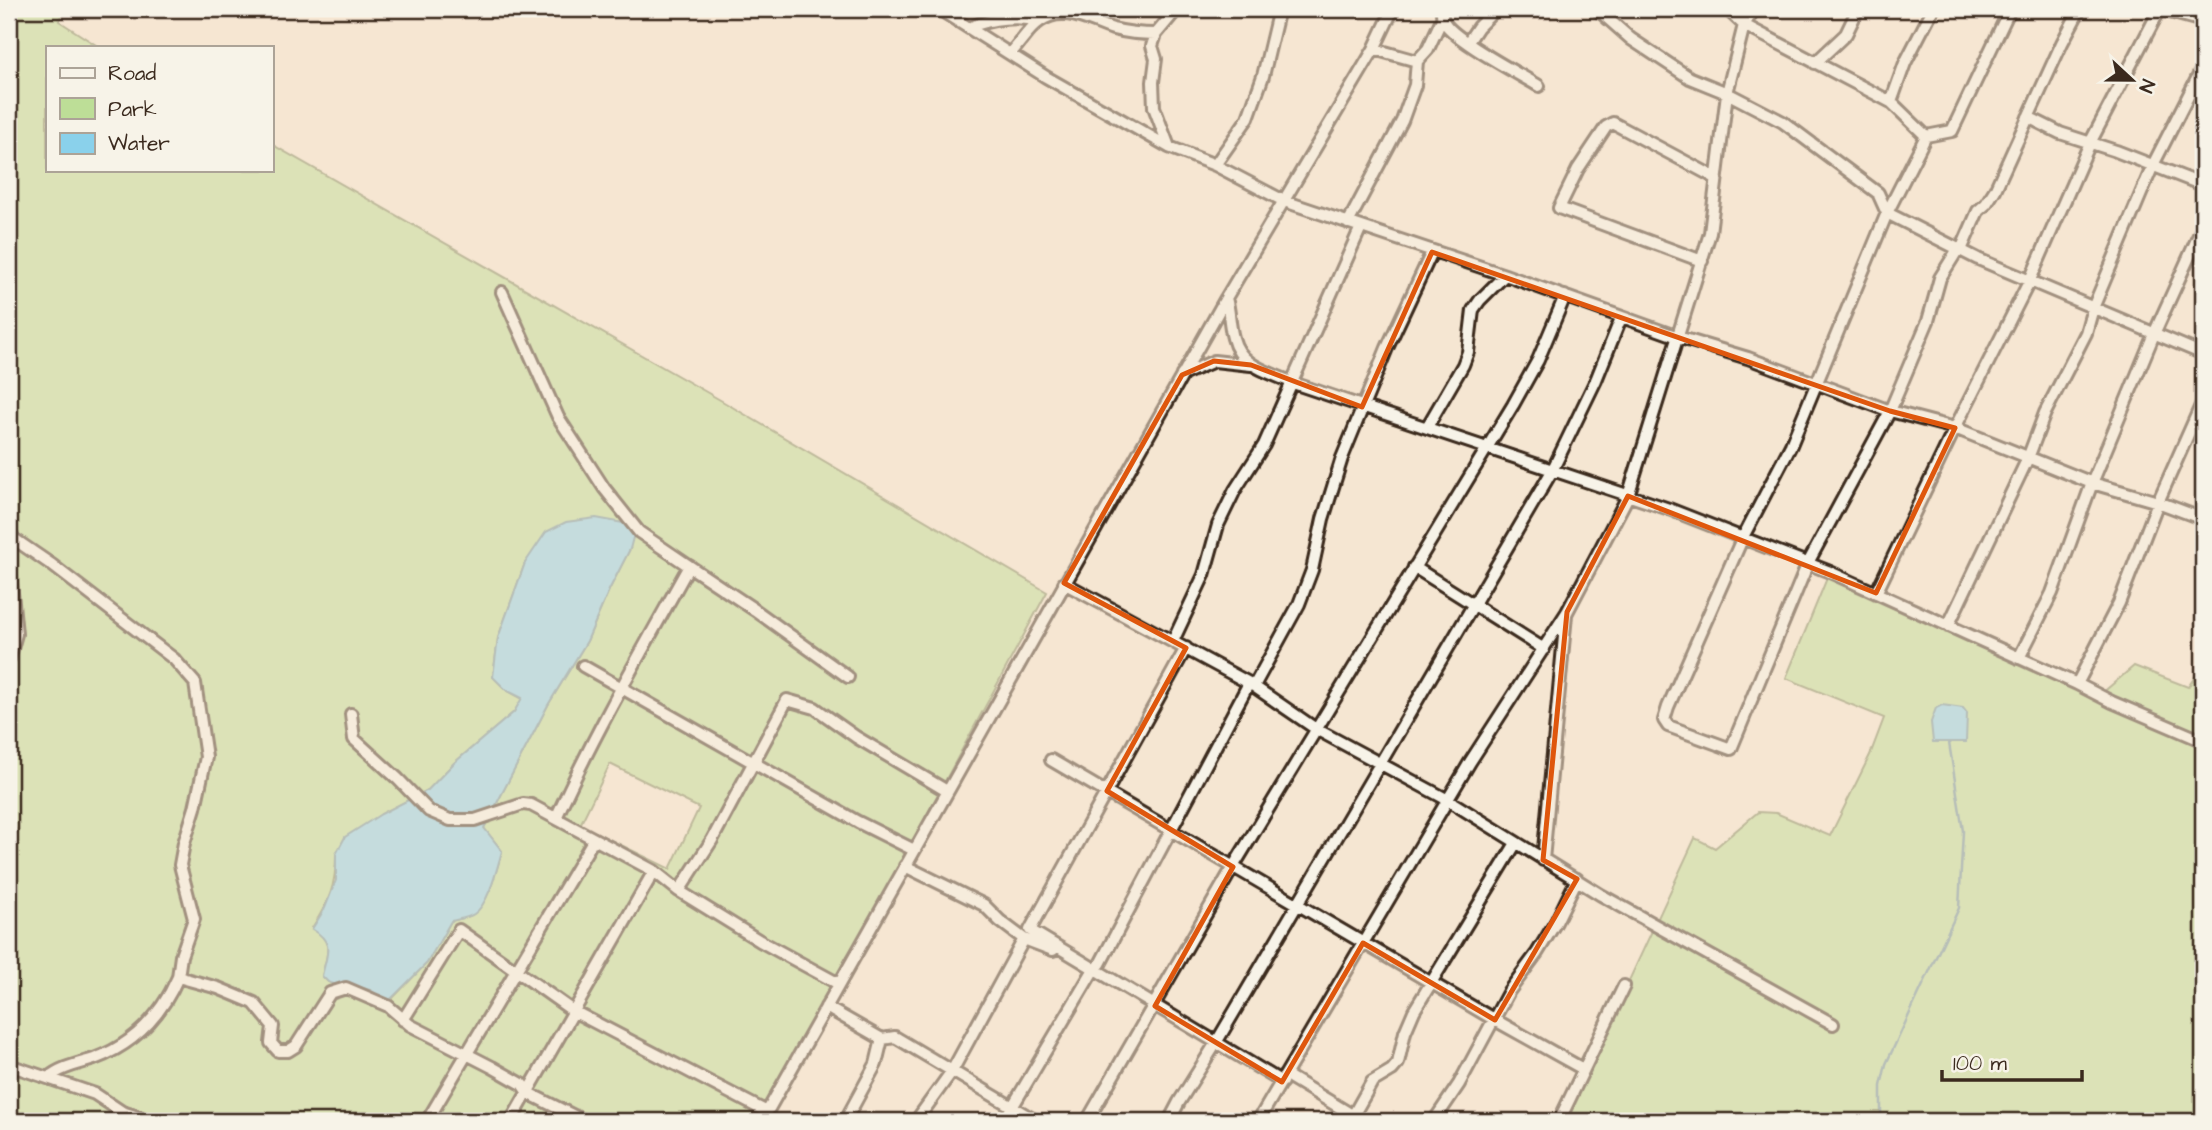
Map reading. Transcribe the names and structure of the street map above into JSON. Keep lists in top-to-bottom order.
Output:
{
  "legend": ["Road", "Park", "Water"],
  "scale_bar": "100 m",
  "north": "right"
}
